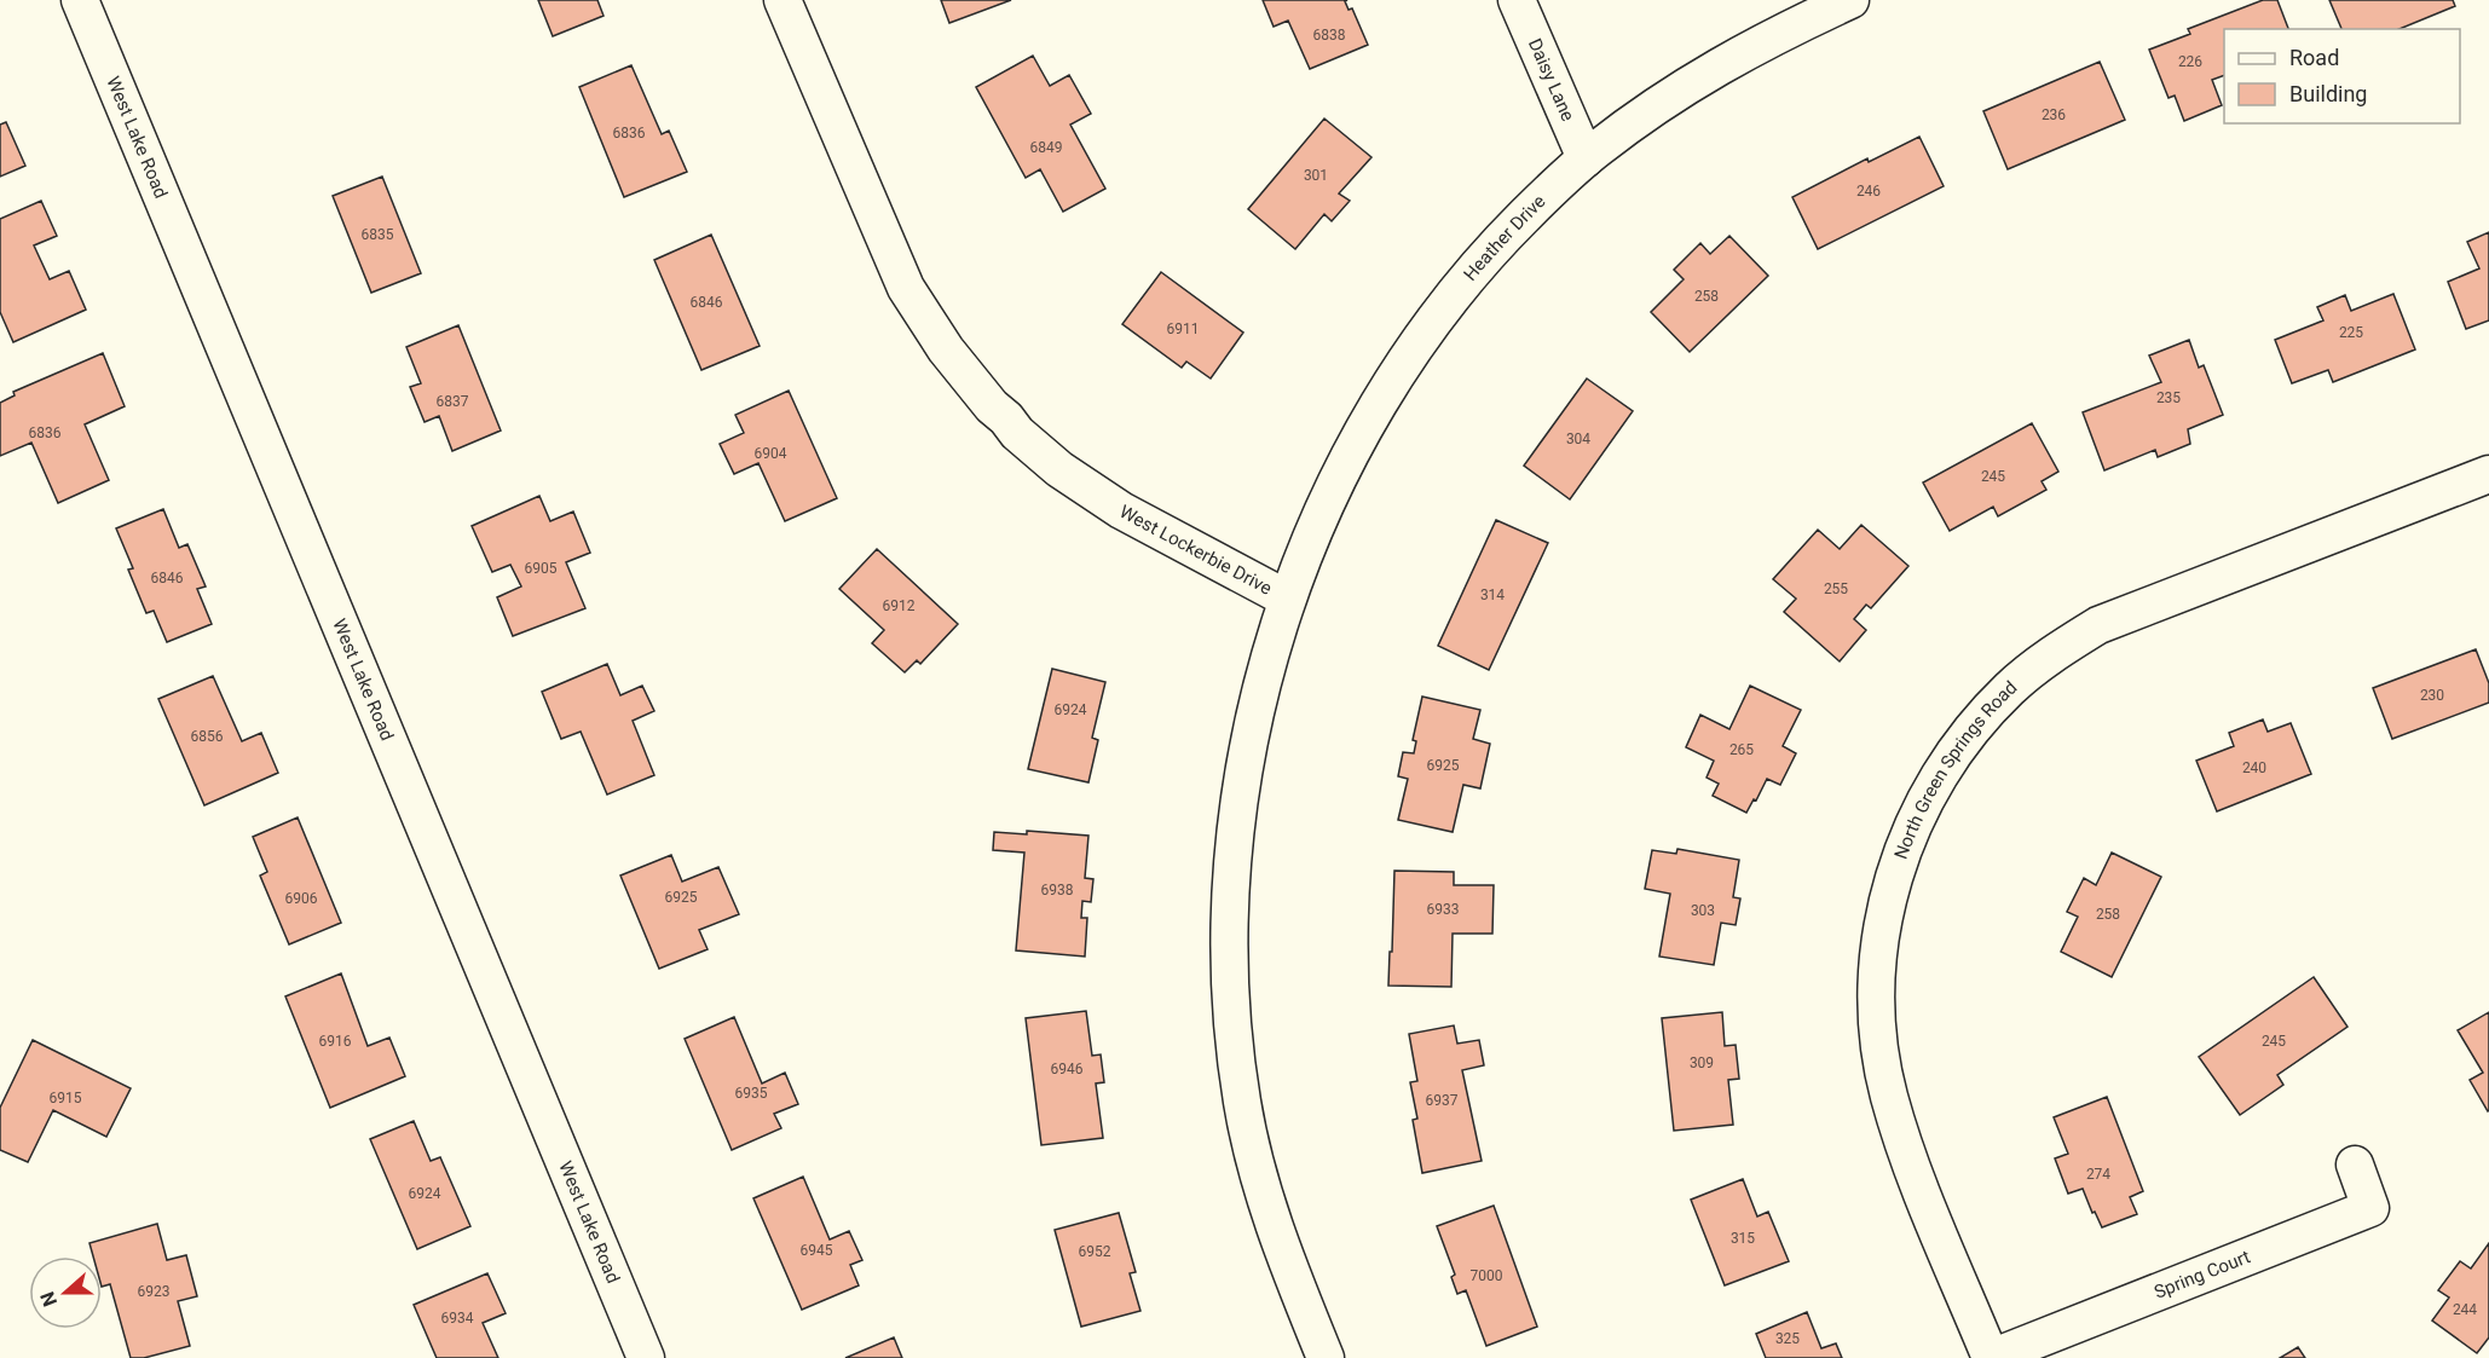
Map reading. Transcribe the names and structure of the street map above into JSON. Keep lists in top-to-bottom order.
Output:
{
  "streets": {
    "street": [
      "Daisy Lane",
      "West Lake Road",
      "Heather Drive",
      "West Lockerbie Drive",
      "North Green Springs Road",
      "Spring Court"
    ]
  },
  "crossings": [
    ["Daisy Lane", "Heather Drive"],
    ["Heather Drive", "West Lockerbie Drive"],
    ["North Green Springs Road", "Spring Court"]
  ],
  "house_numbers": [
    "6838",
    "226",
    "236",
    "6836",
    "6849",
    "301",
    "246",
    "6835",
    "258",
    "6846",
    "6911",
    "225",
    "235",
    "6837",
    "6836",
    "304",
    "6904",
    "245",
    "6905",
    "6846",
    "255",
    "314",
    "6912",
    "230",
    "6924",
    "6856",
    "265",
    "6925",
    "240",
    "6938",
    "6925",
    "6906",
    "6933",
    "303",
    "258",
    "6916",
    "245",
    "309",
    "6946",
    "6935",
    "6915",
    "6937",
    "274",
    "6924",
    "315",
    "6945",
    "6952",
    "7000",
    "6923",
    "244",
    "6934",
    "325"
  ],
  "legend": ["Road", "Building"],
  "north": "left"
}
